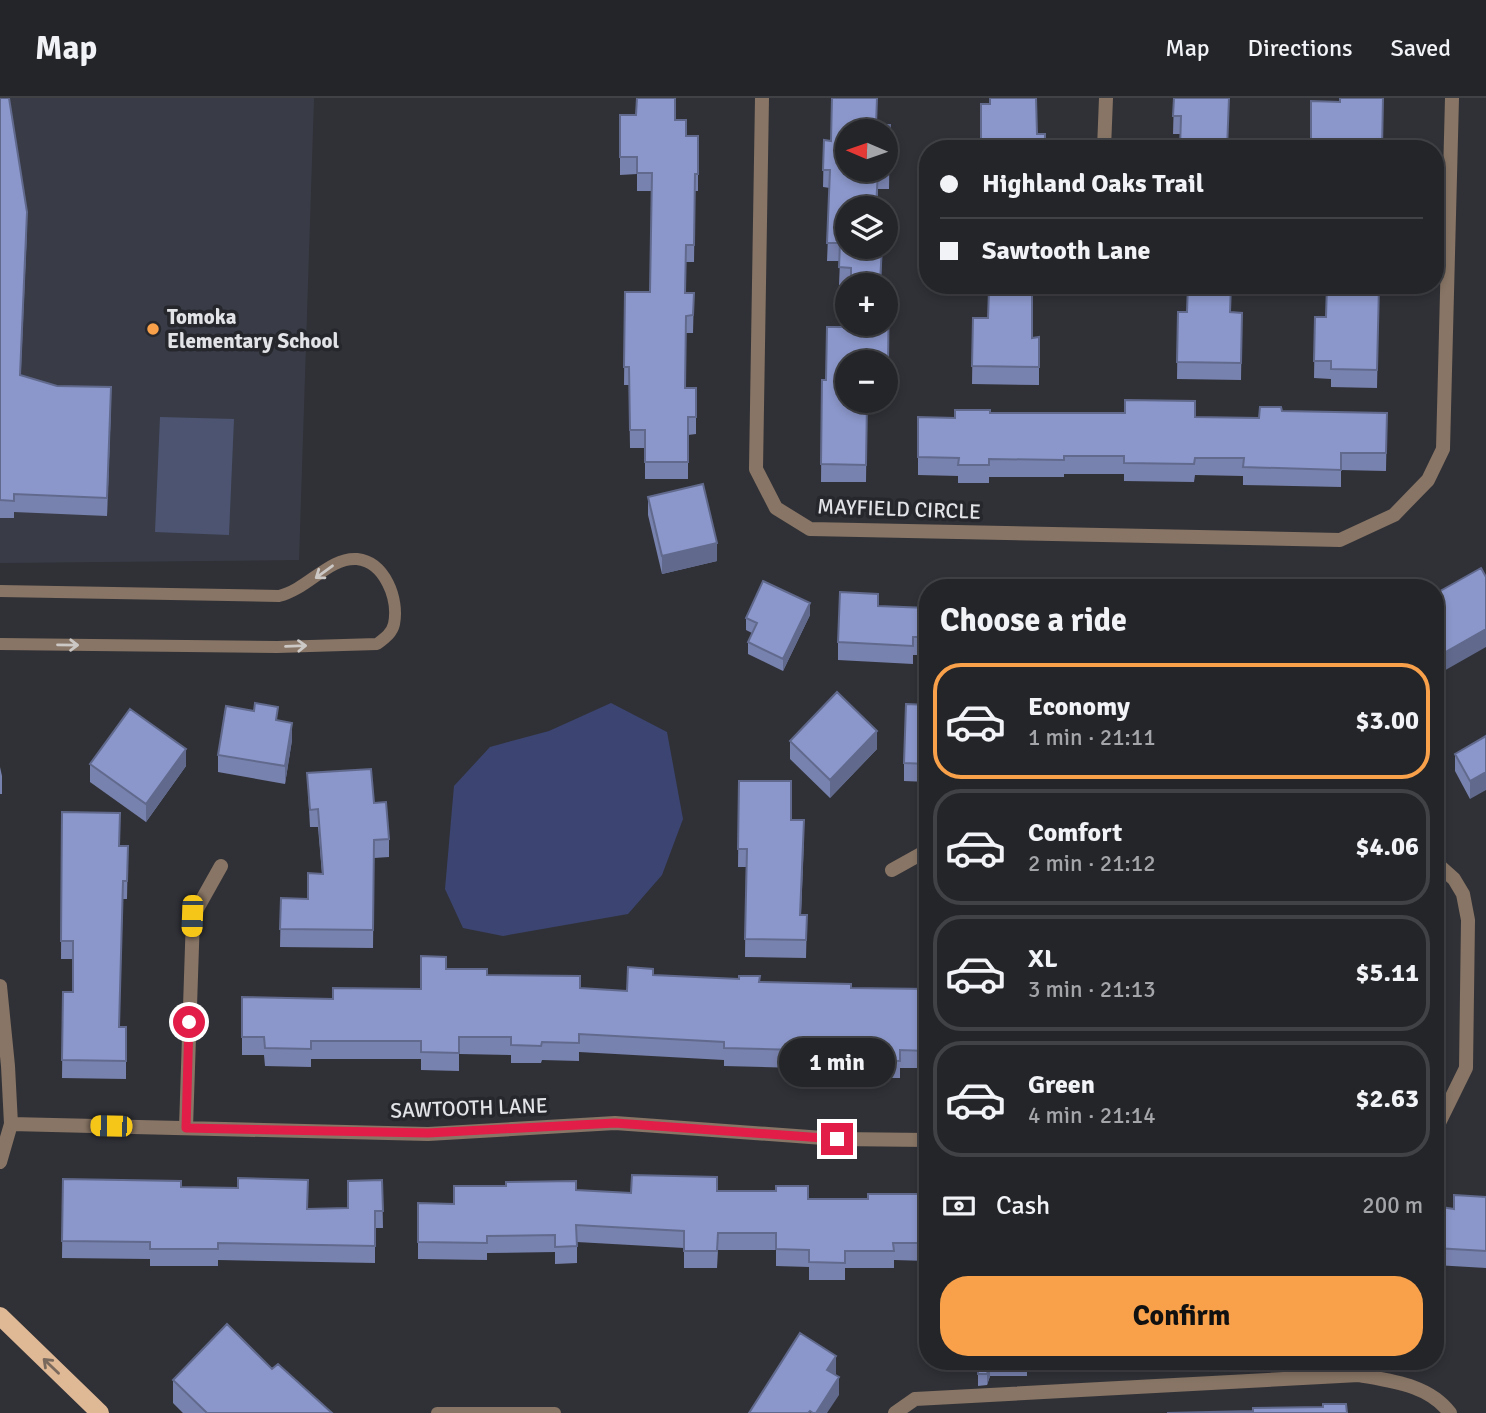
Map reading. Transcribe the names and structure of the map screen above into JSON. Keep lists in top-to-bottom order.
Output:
{
  "streets": {
    "street": ["MAYFIELD CIRCLE", "SAWTOOTH LANE"]
  },
  "places": ["Tomoka Elementary School"],
  "north": "left",
  "page": {
    "header": "Map",
    "nav": ["Map", "Directions", "Saved"],
    "map_buttons": ["+", "−"],
    "banner": ["Highland Oaks Trail", "Sawtooth Lane"],
    "heading": "Choose a ride",
    "list": [
      {
        "name": "Economy",
        "note": "1 min · 21:11",
        "value": "$3.00"
      },
      {
        "name": "Comfort",
        "note": "2 min · 21:12",
        "value": "$4.06"
      },
      {
        "name": "XL",
        "note": "3 min · 21:13",
        "value": "$5.11"
      },
      {
        "name": "Green",
        "note": "4 min · 21:14",
        "value": "$2.63"
      }
    ],
    "bubble": "1 min",
    "pay": ["Cash", "200 m"],
    "buttons": "Confirm"
  }
}
